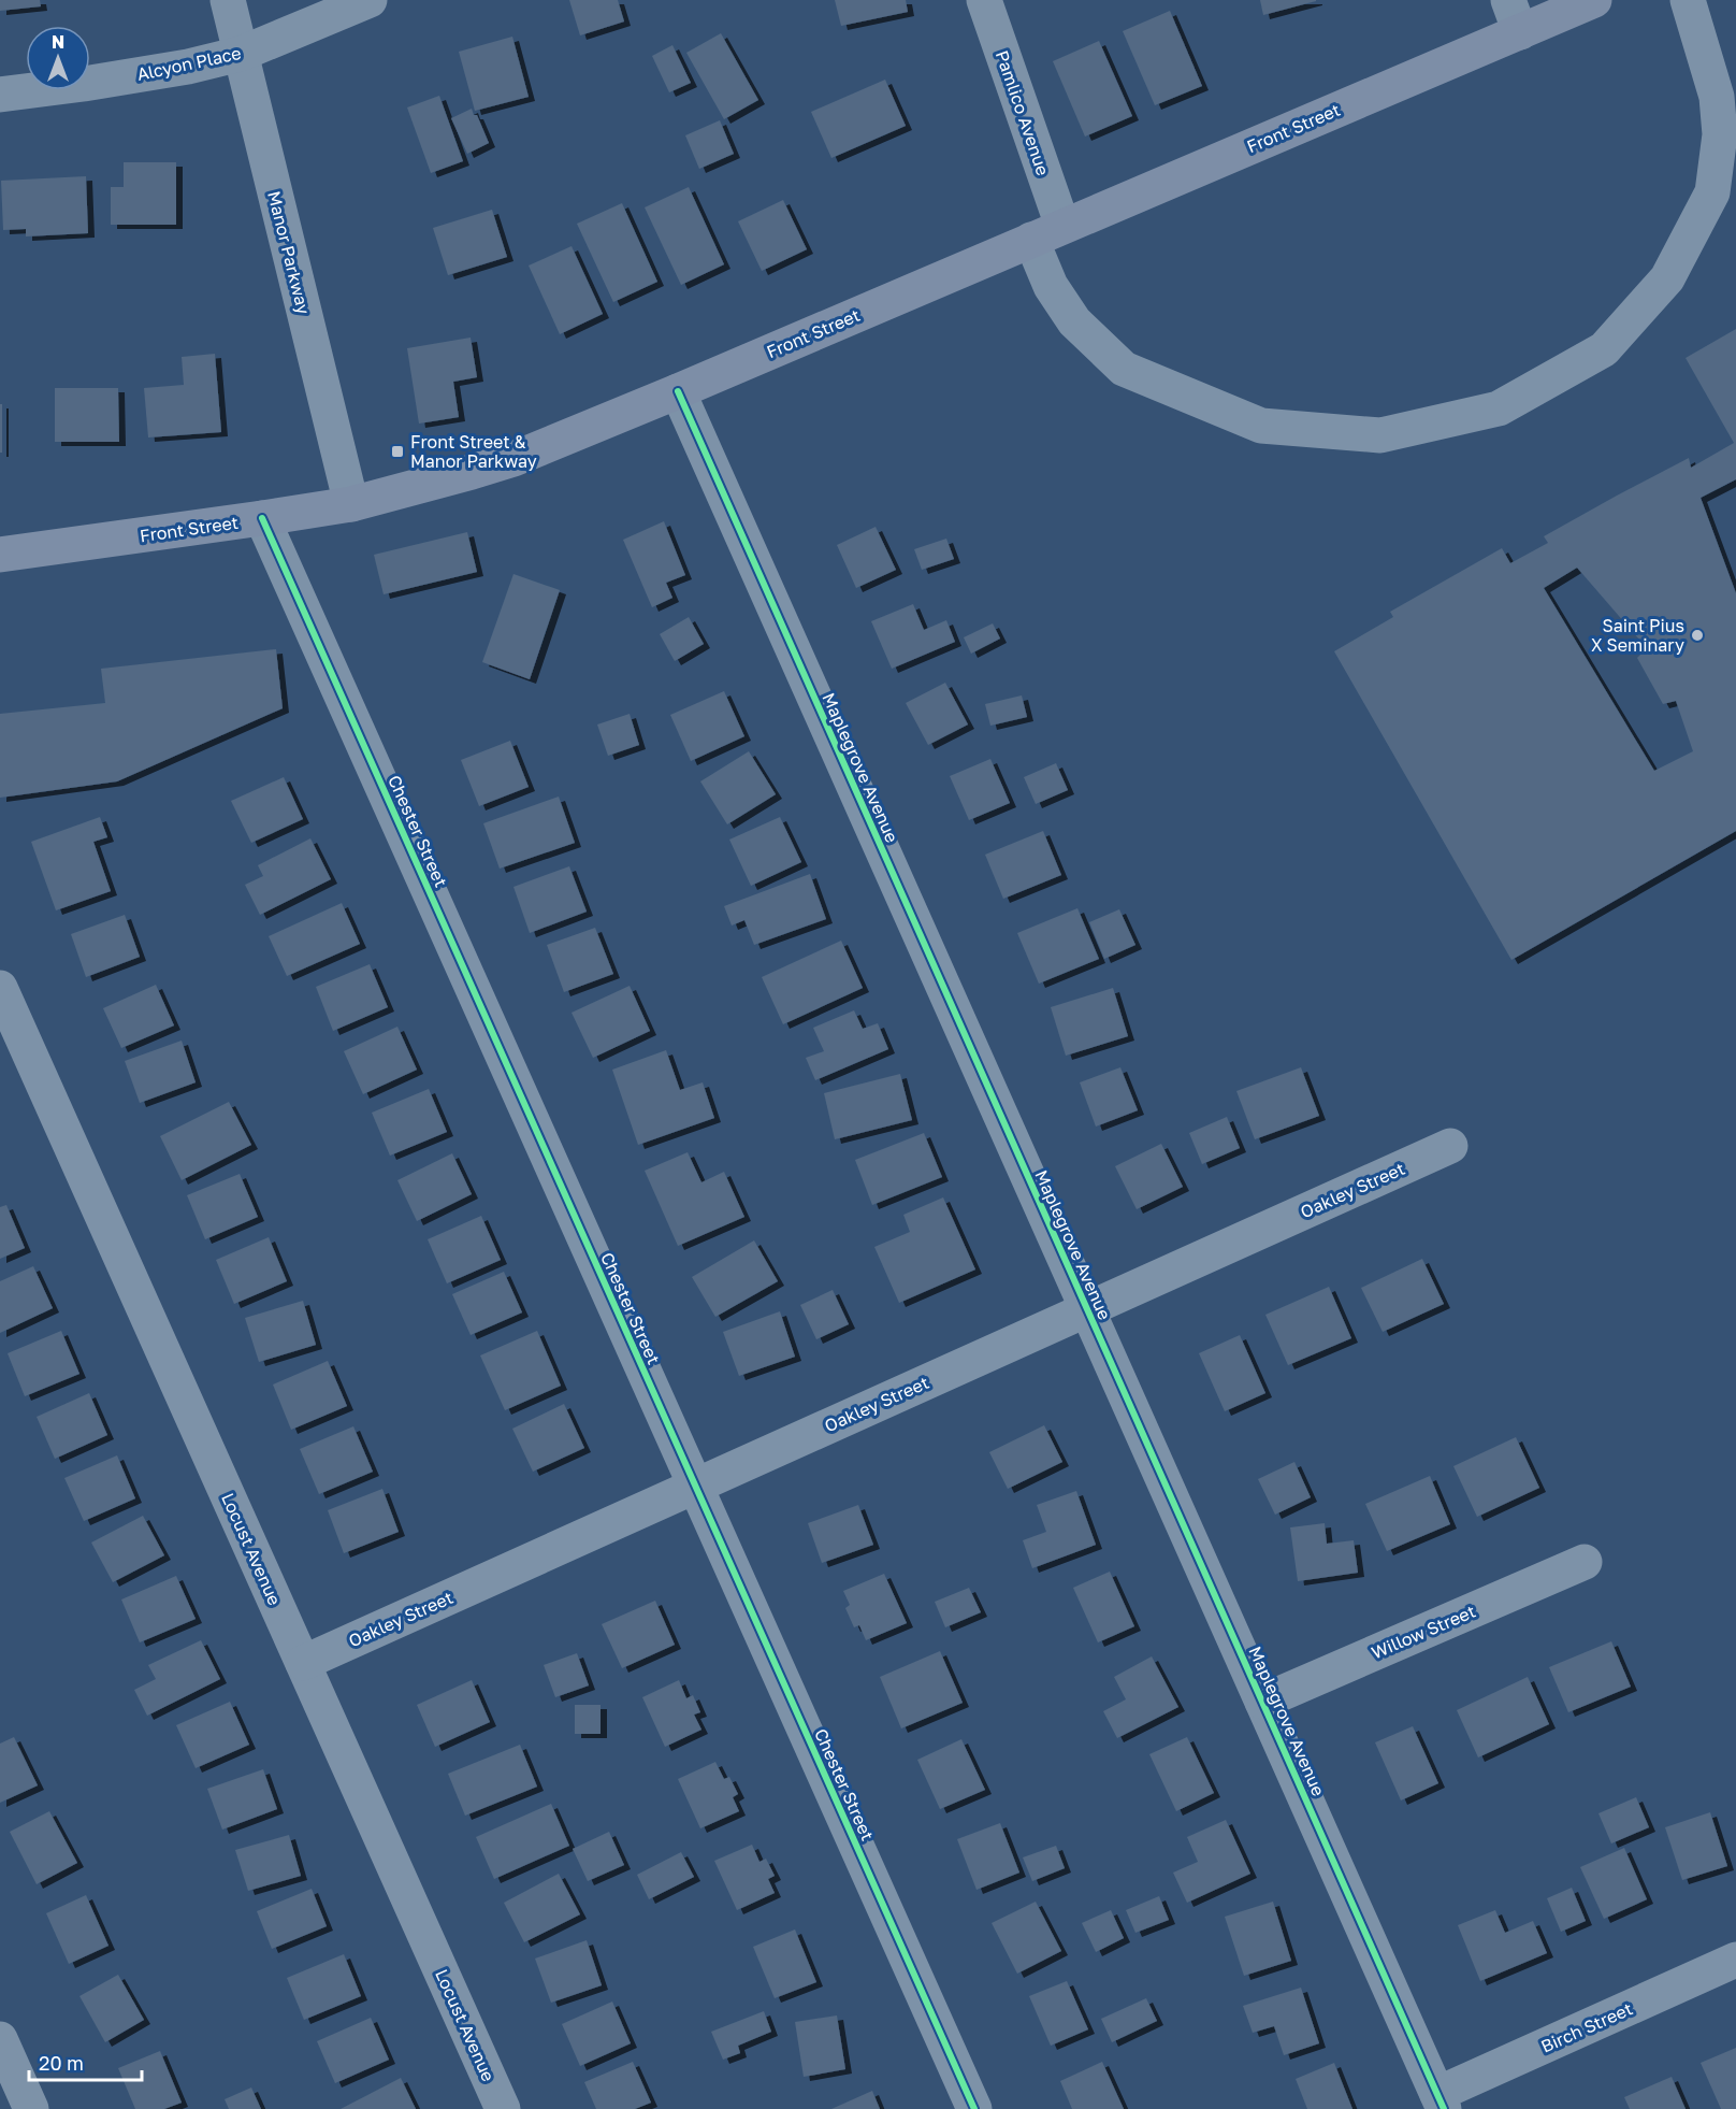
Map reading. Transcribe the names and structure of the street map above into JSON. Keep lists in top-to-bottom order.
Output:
{
  "streets": {
    "main road": ["Front Street"],
    "street": [
      "Alcyon Place",
      "Pamlico Avenue",
      "Manor Parkway",
      "Maplegrove Avenue",
      "Chester Street",
      "Oakley Street",
      "Locust Avenue",
      "Willow Street",
      "Birch Street"
    ]
  },
  "crossings": [
    ["Alcyon Place", "Manor Parkway"],
    ["Pamlico Avenue", "Front Street"],
    ["Front Street", "Manor Parkway"],
    ["Front Street", "Maplegrove Avenue"],
    ["Front Street", "Chester Street"],
    ["Maplegrove Avenue", "Oakley Street"],
    ["Maplegrove Avenue", "Willow Street"],
    ["Maplegrove Avenue", "Birch Street"],
    ["Chester Street", "Oakley Street"],
    ["Oakley Street", "Locust Avenue"]
  ],
  "places": {
    "transit": ["Front Street & Manor Parkway"],
    "other": ["Saint Pius X Seminary"]
  },
  "scale_bar": "20 m",
  "north": "top"
}
